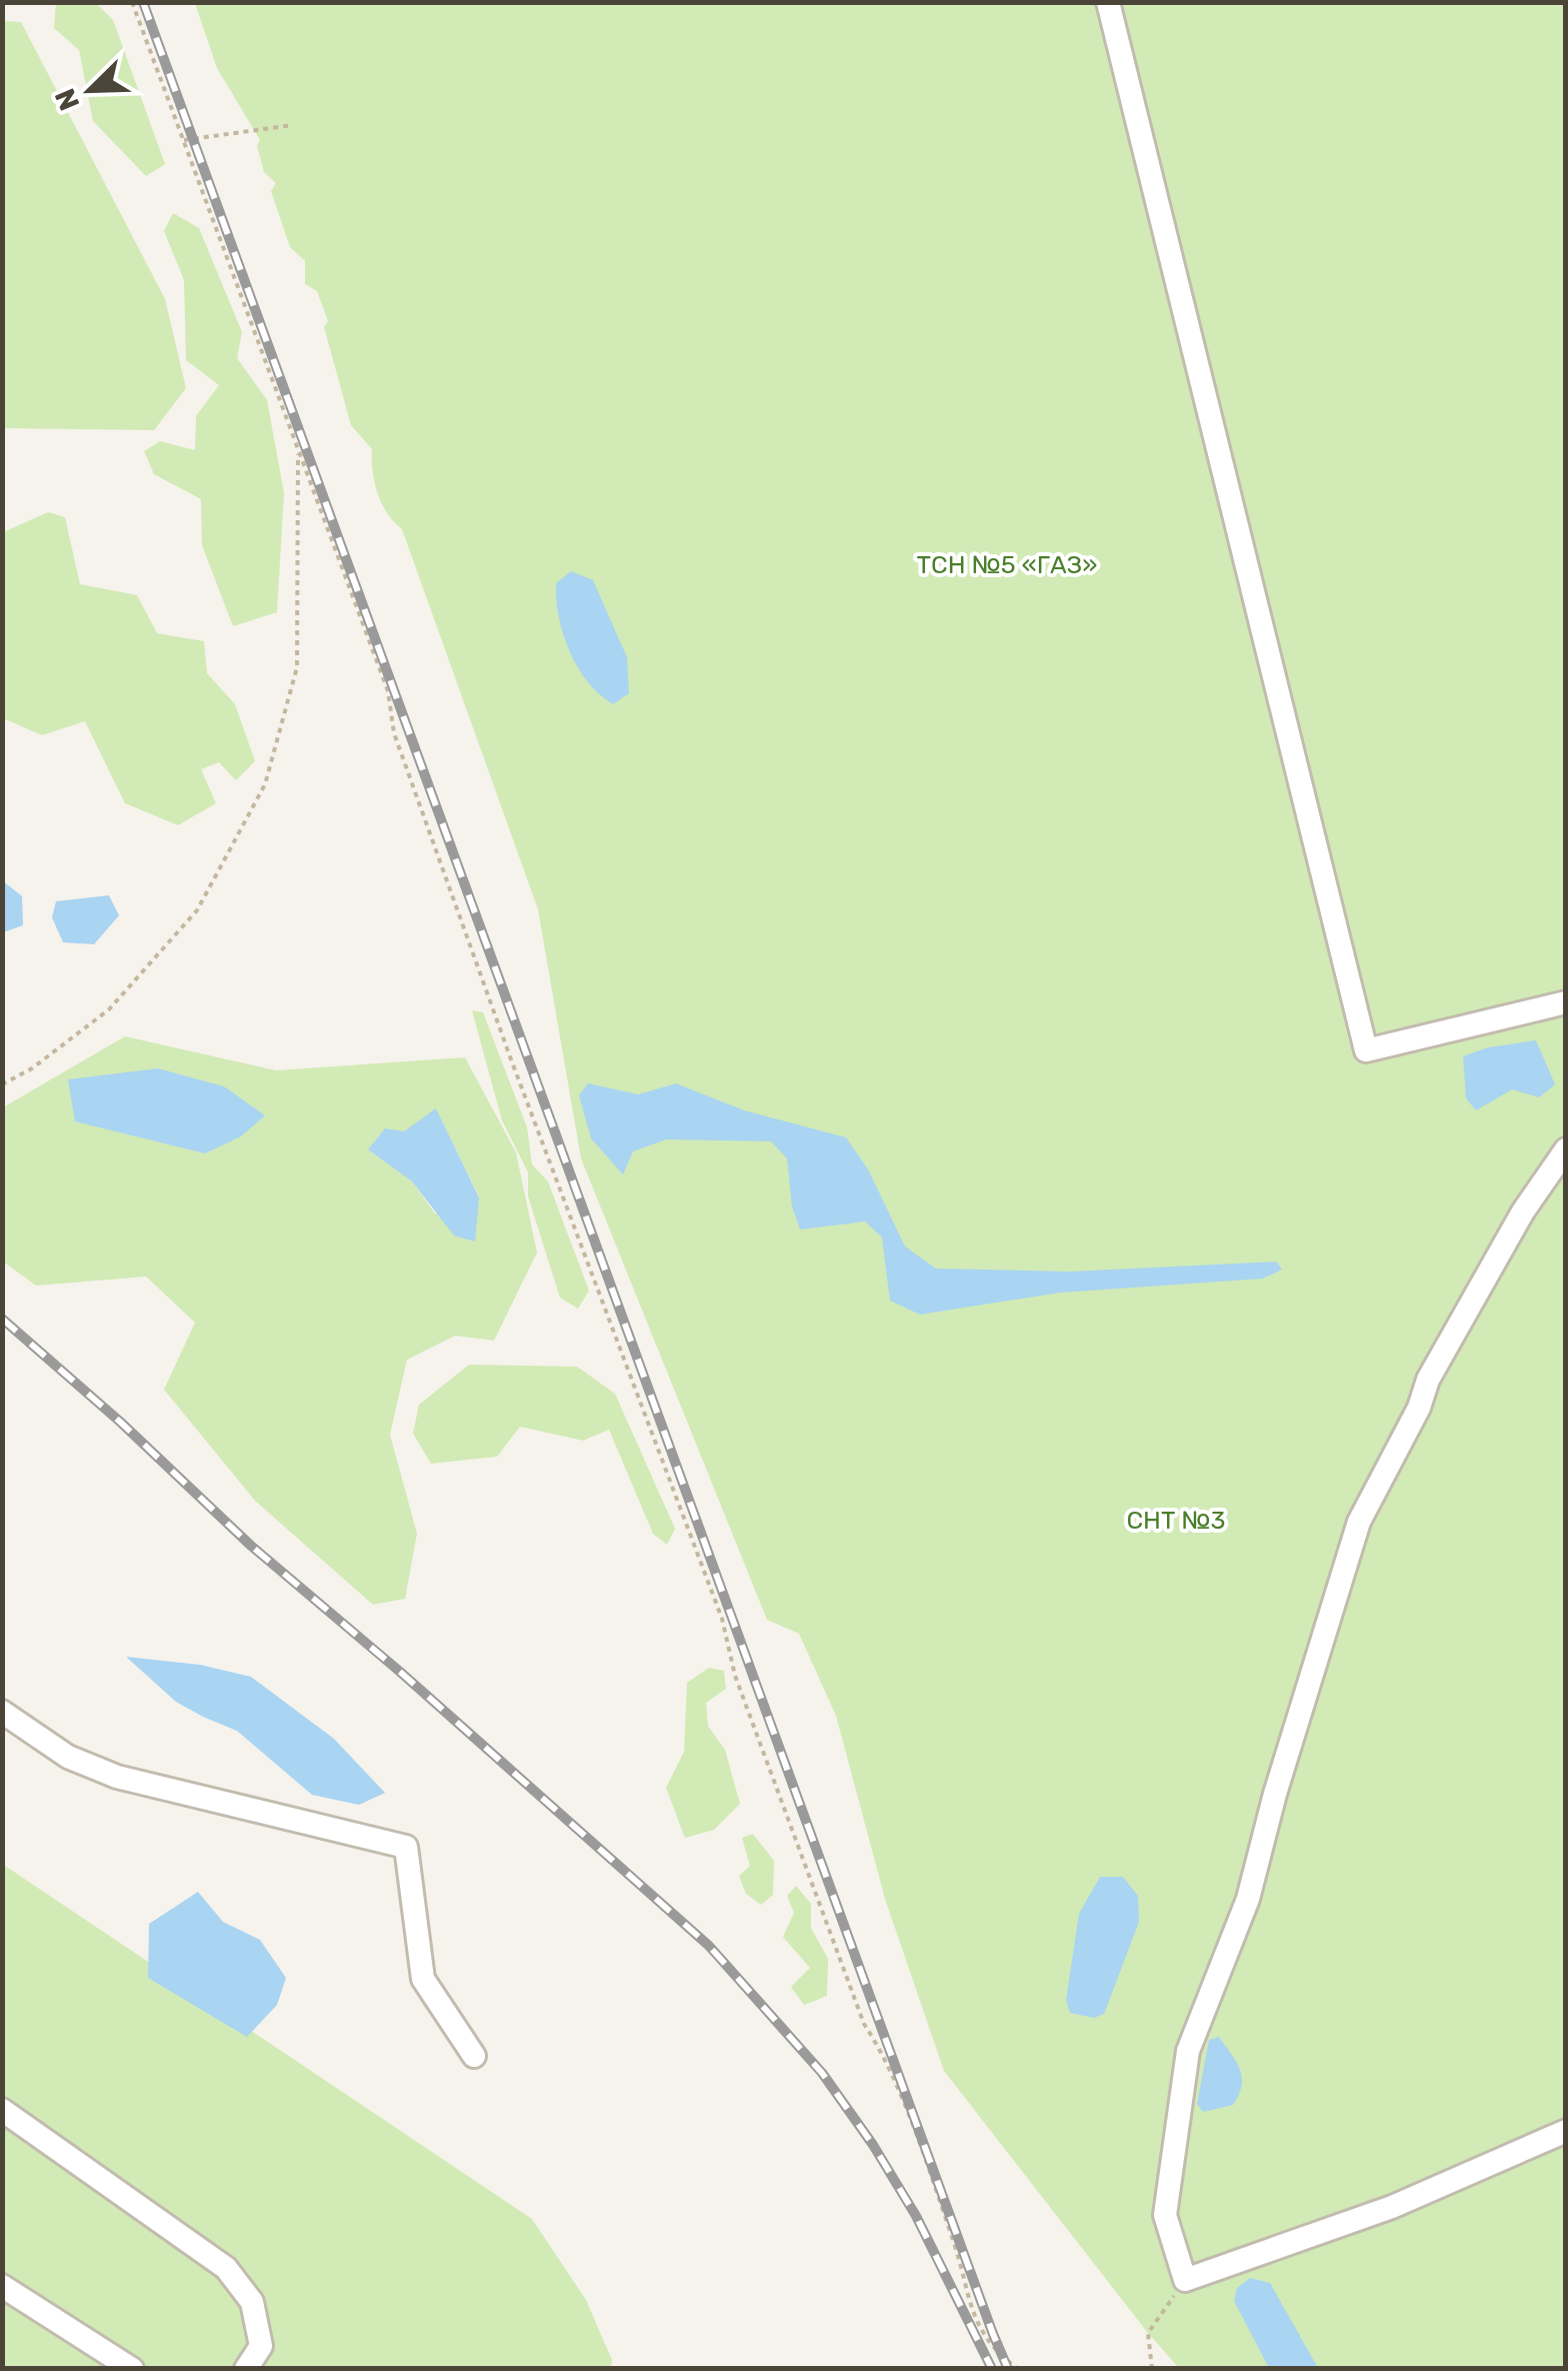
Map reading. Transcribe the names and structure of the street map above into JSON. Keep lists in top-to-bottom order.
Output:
{
  "parks": ["ТСН №5 «ГАЗ»", "СНТ №3"],
  "north": "bottom left"
}
